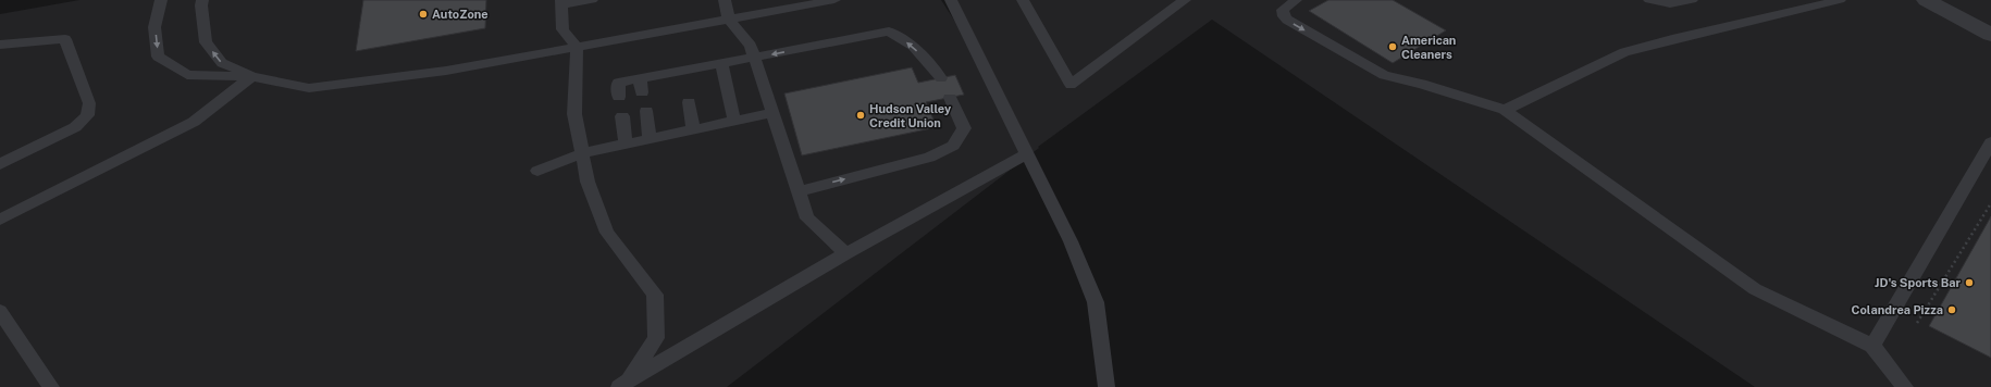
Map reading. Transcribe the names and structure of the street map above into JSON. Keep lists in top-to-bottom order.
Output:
{
  "places": [
    "AutoZone",
    "American Cleaners",
    "Hudson Valley Credit Union",
    "JD's Sports Bar",
    "Colandrea Pizza"
  ]
}
